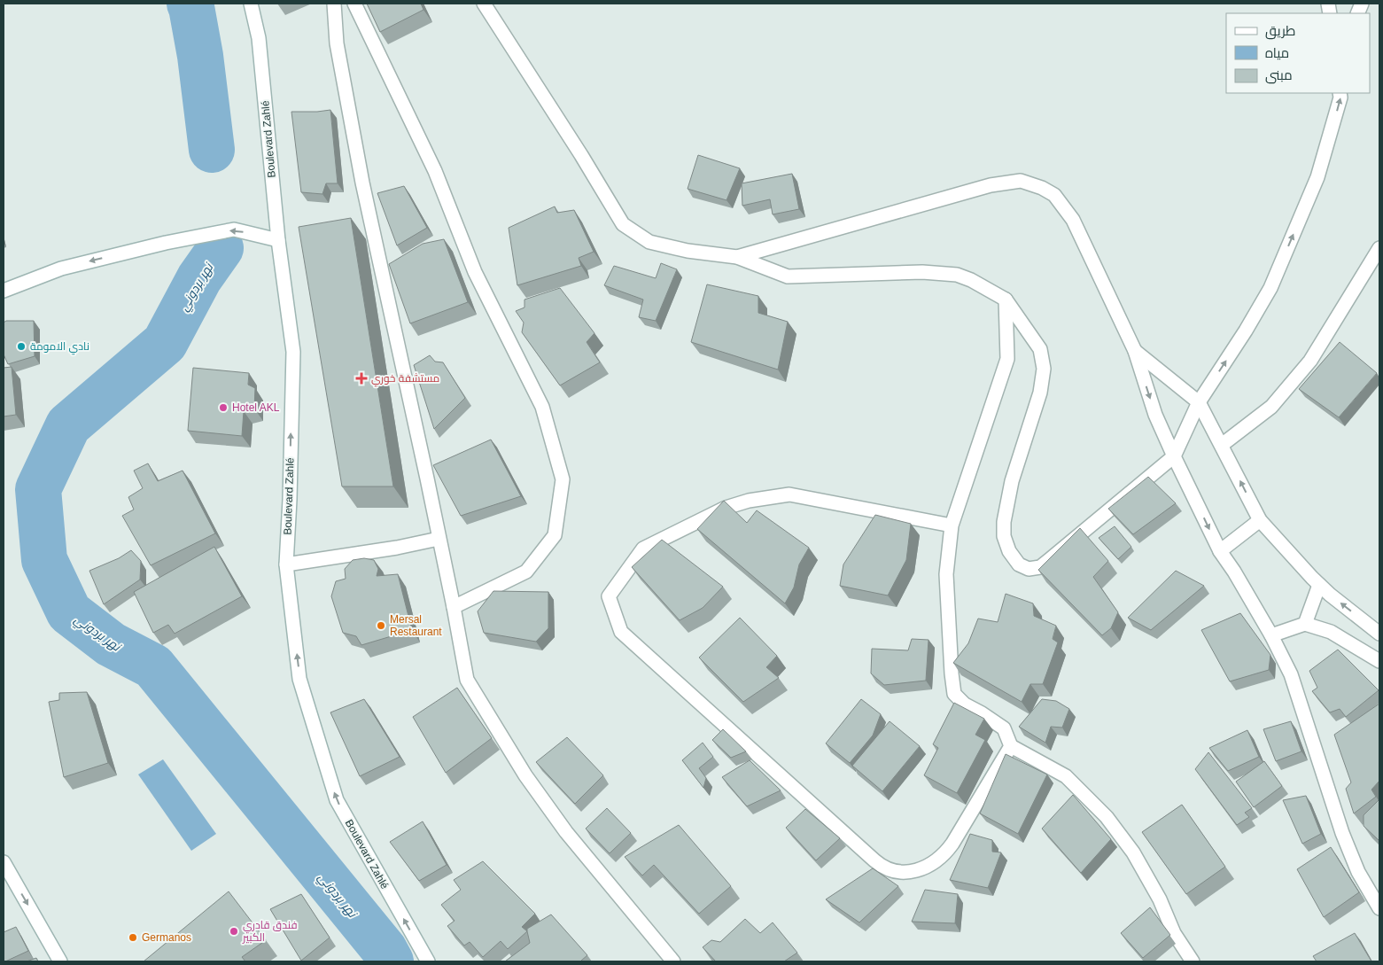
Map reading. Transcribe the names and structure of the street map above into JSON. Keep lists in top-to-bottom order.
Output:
{
  "streets": {
    "street": ["Boulevard Zahlé"]
  },
  "one_way": ["Boulevard Zahlé"],
  "water": ["نهر بردوني"],
  "places": {
    "other": [
      "نادي الامومة",
      "Hotel AKL",
      "Mersal Restaurant",
      "فندق قادري الكبير",
      "Germanos"
    ],
    "health": ["مستشفة خوري"]
  },
  "legend": ["طريق", "مياه", "مبنى"]
}
